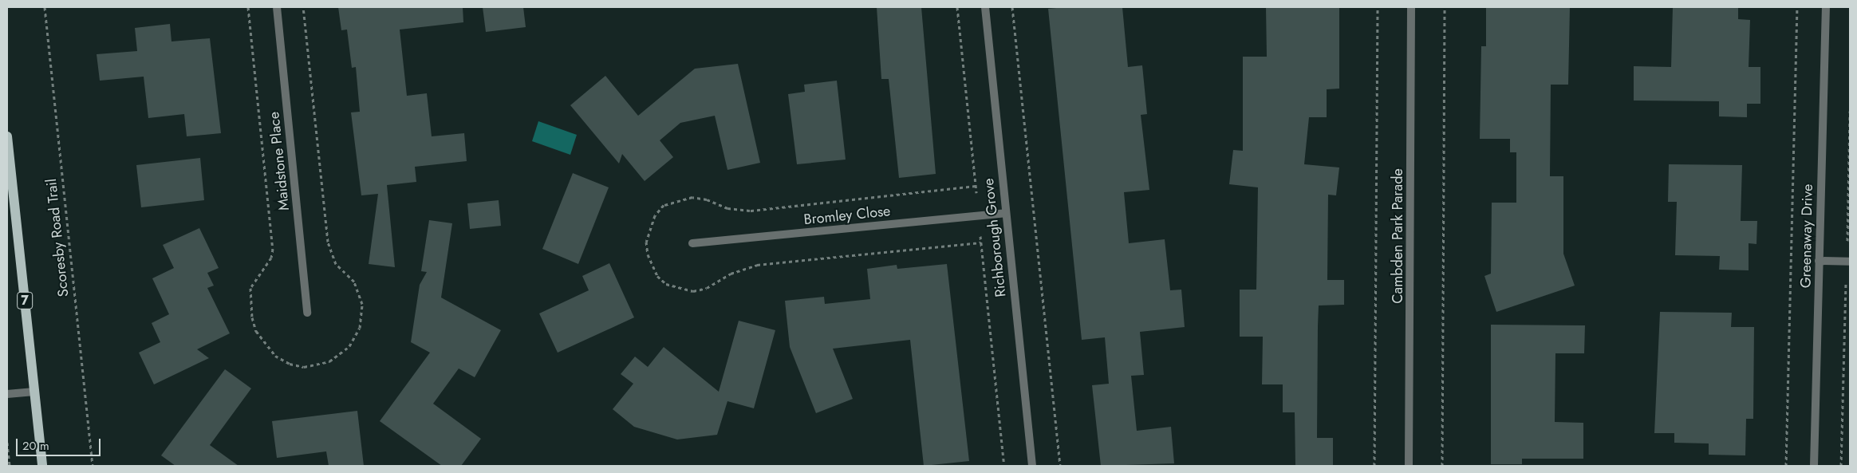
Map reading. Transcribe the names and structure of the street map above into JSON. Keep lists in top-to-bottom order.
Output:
{
  "streets": {
    "main road": ["7"],
    "street": [
      "Maidstone Place",
      "Bromley Close",
      "Cambden Park Parade",
      "Greenaway Drive",
      "Richborough Grove"
    ],
    "path": ["Scoresby Road Trail"]
  },
  "crossings": [
    ["Bromley Close", "Richborough Grove"]
  ],
  "scale_bar": "20 m"
}
